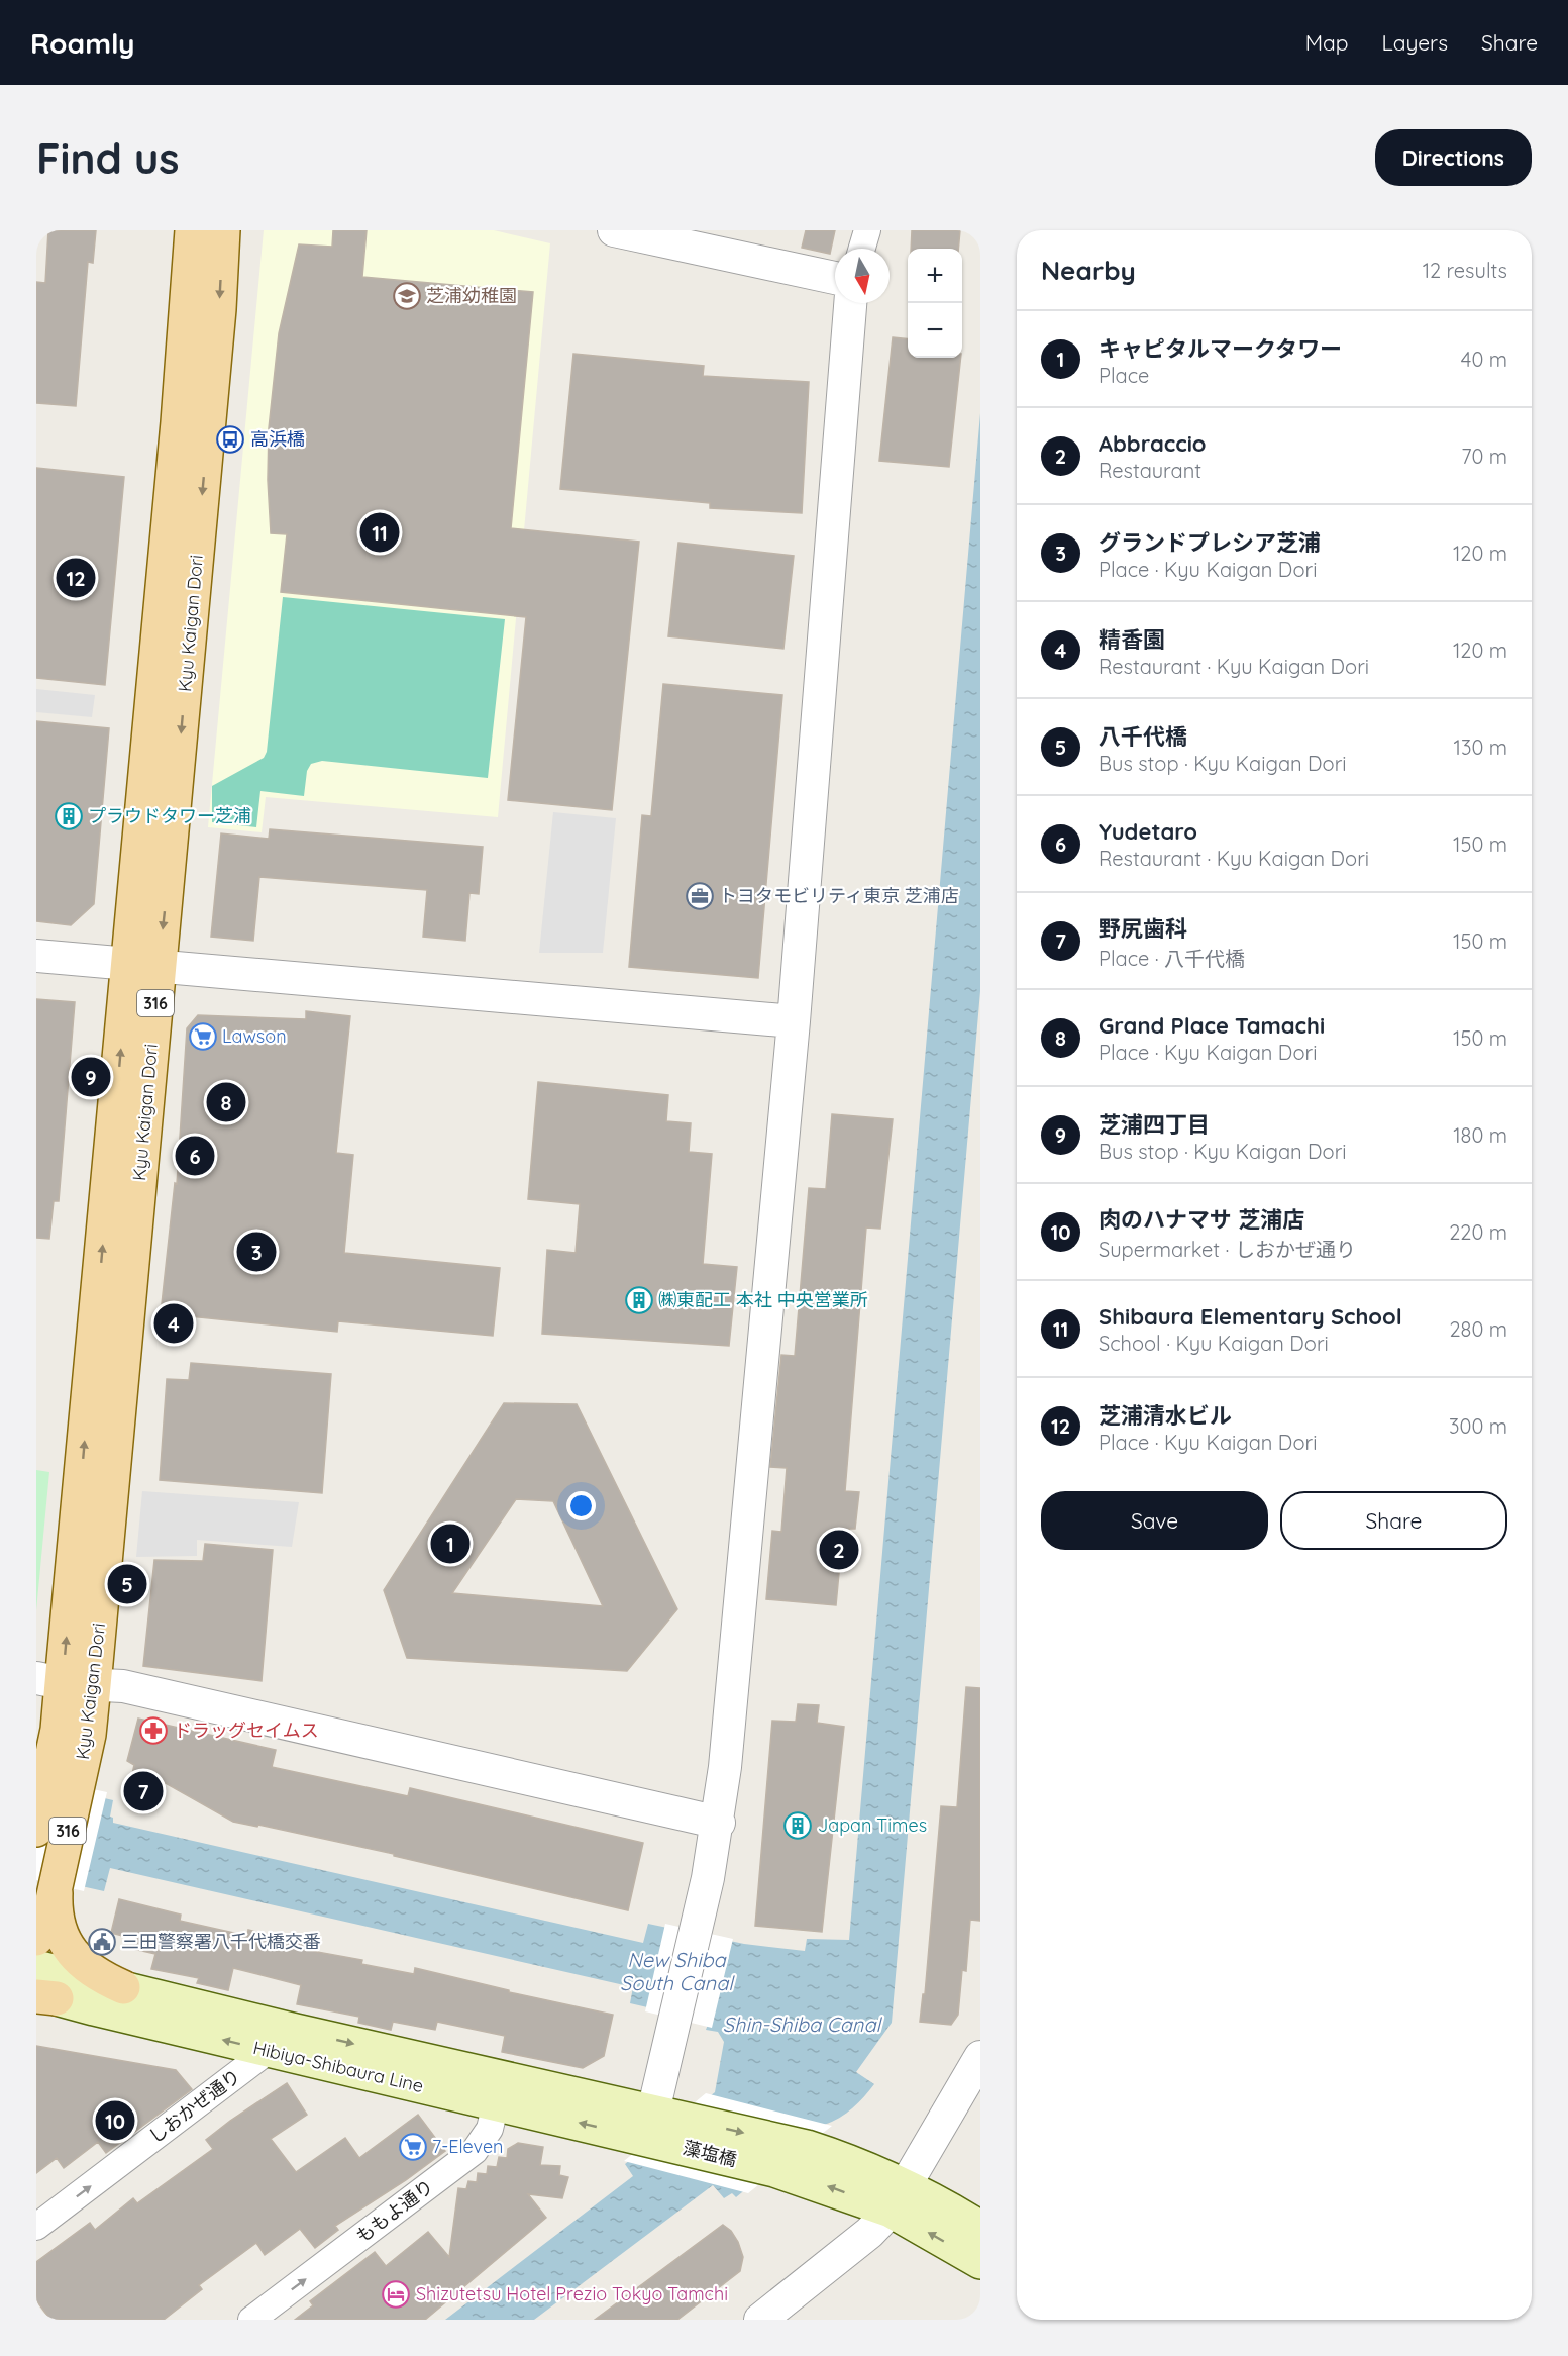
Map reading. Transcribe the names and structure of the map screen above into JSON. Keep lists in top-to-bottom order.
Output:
{
  "streets": {
    "main road": [
      "Kyu Kaigan Dori",
      "316",
      "Hibiya-Shibaura Line",
      "藻塩橋"
    ],
    "street": ["しおかぜ通り", "ももよ通り"]
  },
  "crossings": [
    ["Kyu Kaigan Dori", "316"],
    ["Hibiya-Shibaura Line", "しおかぜ通り"],
    ["Hibiya-Shibaura Line", "藻塩橋"],
    ["Hibiya-Shibaura Line", "ももよ通り"]
  ],
  "one_way": ["しおかぜ通り", "ももよ通り"],
  "water": ["New Shiba South Canal", "Shin-Shiba Canal"],
  "places": {
    "school or university": ["芝浦幼稚園"],
    "bus stop": ["高浜橋"],
    "building": ["プラウドタワー芝浦", "㈱東配工 本社 中央営業所", "Japan Times"],
    "office": ["トヨタモビリティ東京 芝浦店"],
    "supermarket": ["Lawson", "7-Eleven"],
    "pharmacy": ["ドラッグセイムス"],
    "public building": ["三田警察署八千代橋交番"],
    "hotel": ["Shizutetsu Hotel Prezio Tokyo Tamchi"]
  },
  "north": "bottom",
  "page": {
    "header": "Roamly",
    "nav": ["Map", "Layers", "Share"],
    "buttons": [
      "Directions",
      ["Save", "Share"]
    ],
    "title": "Find us",
    "heading": ["Nearby", "12 results"],
    "map_buttons": ["+", "−"],
    "list": [
      {
        "mark": "1",
        "name": "キャピタルマークタワー",
        "note": "Place",
        "value": "40 m"
      },
      {
        "mark": "2",
        "name": "Abbraccio",
        "note": "Restaurant",
        "value": "70 m"
      },
      {
        "mark": "3",
        "name": "グランドプレシア芝浦",
        "note": "Place · Kyu Kaigan Dori",
        "value": "120 m"
      },
      {
        "mark": "4",
        "name": "精香園",
        "note": "Restaurant · Kyu Kaigan Dori",
        "value": "120 m"
      },
      {
        "mark": "5",
        "name": "八千代橋",
        "note": "Bus stop · Kyu Kaigan Dori",
        "value": "130 m"
      },
      {
        "mark": "6",
        "name": "Yudetaro",
        "note": "Restaurant · Kyu Kaigan Dori",
        "value": "150 m"
      },
      {
        "mark": "7",
        "name": "野尻歯科",
        "note": "Place · 八千代橋",
        "value": "150 m"
      },
      {
        "mark": "8",
        "name": "Grand Place Tamachi",
        "note": "Place · Kyu Kaigan Dori",
        "value": "150 m"
      },
      {
        "mark": "9",
        "name": "芝浦四丁目",
        "note": "Bus stop · Kyu Kaigan Dori",
        "value": "180 m"
      },
      {
        "mark": "10",
        "name": "肉のハナマサ 芝浦店",
        "note": "Supermarket · しおかぜ通り",
        "value": "220 m"
      },
      {
        "mark": "11",
        "name": "Shibaura Elementary School",
        "note": "School · Kyu Kaigan Dori",
        "value": "280 m"
      },
      {
        "mark": "12",
        "name": "芝浦清水ビル",
        "note": "Place · Kyu Kaigan Dori",
        "value": "300 m"
      }
    ],
    "pins": [
      "11",
      "12",
      "9",
      "8",
      "6",
      "3",
      "4",
      "1",
      "2",
      "5",
      "7",
      "10"
    ]
  }
}
